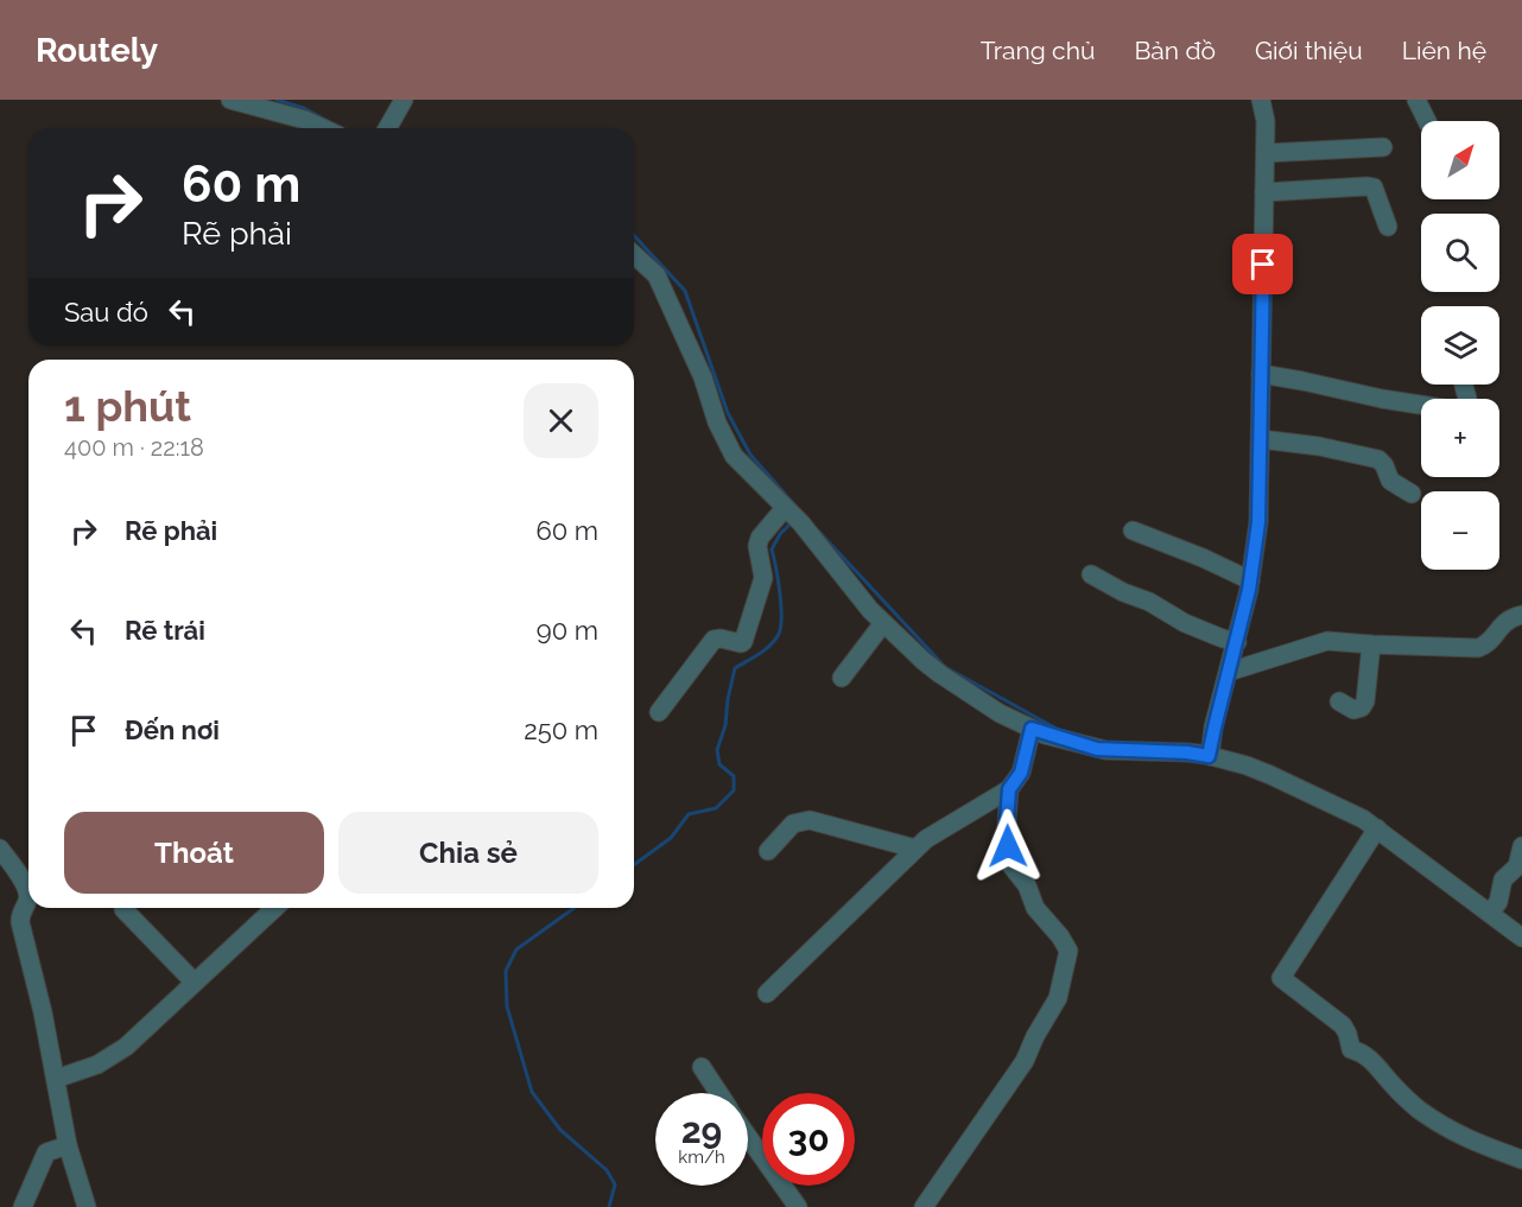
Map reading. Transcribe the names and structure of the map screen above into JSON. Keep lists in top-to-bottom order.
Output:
{
  "north": "top right",
  "page": {
    "header": "Routely",
    "nav": [
      "Trang chủ",
      "Bản đồ",
      "Giới thiệu",
      "Liên hệ"
    ],
    "map_buttons": ["+", "−"],
    "turn": ["60 m", "Rẽ phải"],
    "then": "Sau đó",
    "heading": ["1 phút", "400 m · 22:18"],
    "list": [
      {
        "name": "Rẽ phải",
        "value": "60 m"
      },
      {
        "name": "Rẽ trái",
        "value": "90 m"
      },
      {
        "name": "Đến nơi",
        "value": "250 m"
      }
    ],
    "buttons": ["Thoát", "Chia sẻ"],
    "speed": "29 km/h",
    "limit": "30"
  }
}
